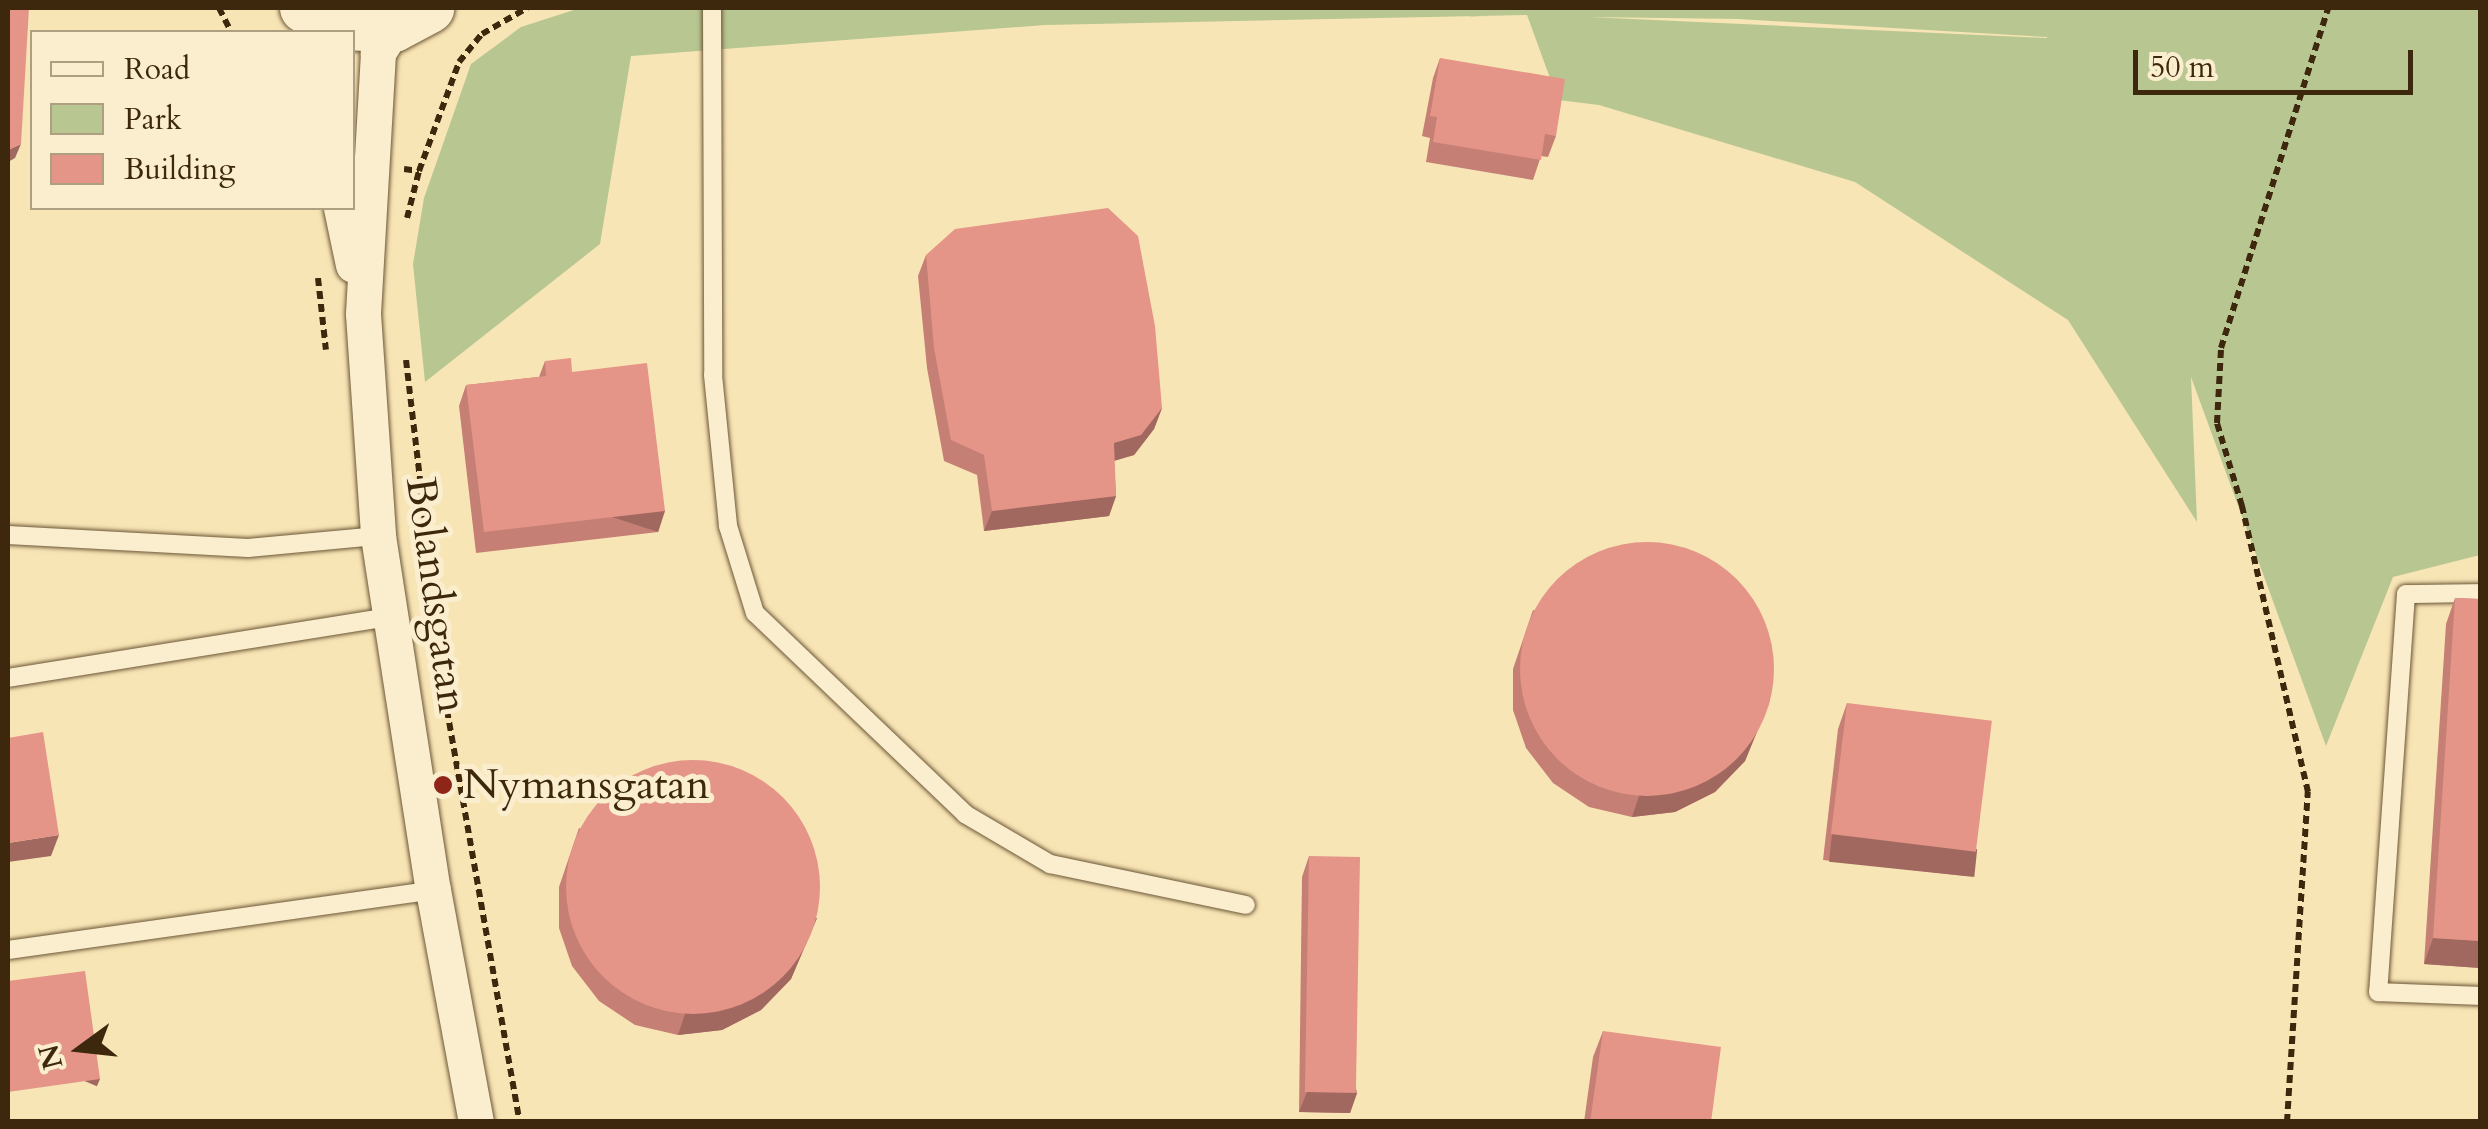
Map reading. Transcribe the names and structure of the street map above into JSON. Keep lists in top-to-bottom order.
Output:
{
  "streets": {
    "street": ["Bolandsgatan"]
  },
  "places": ["Nymansgatan"],
  "legend": ["Road", "Park", "Building"],
  "scale_bar": "50 m",
  "north": "left"
}
